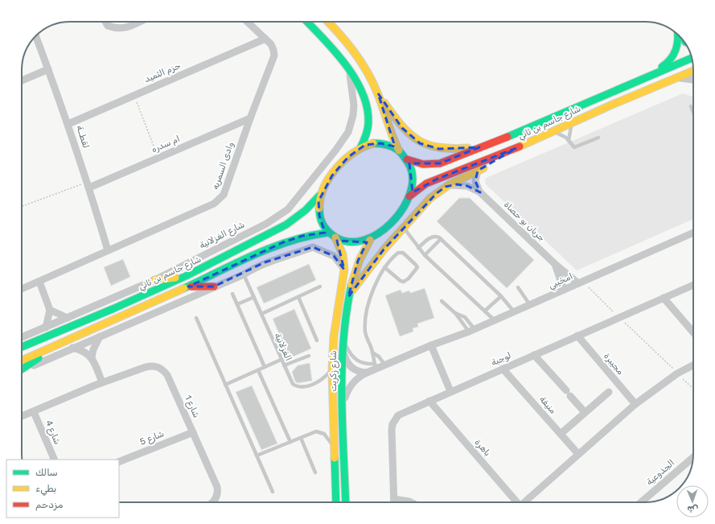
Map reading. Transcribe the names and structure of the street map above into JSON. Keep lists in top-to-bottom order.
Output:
{
  "streets": {
    "main road": ["شارع جاسم بن ثاني", "شارع زكريت"],
    "street": [
      "حزم الثميد",
      "لقطــة",
      "ام سدره",
      "وادى السمريه",
      "جريان بو حصاة",
      "شارع الغزلانية",
      "امخيبي",
      "لوجبة",
      "مجيبرة",
      "منيفة",
      "شارع 1",
      "شارع 4",
      "شارع 5",
      "باهرة",
      "الجذوعية"
    ],
    "lane": ["الغزلانية"]
  },
  "crossings": [
    ["حزم الثميد", "لقطــة"],
    ["حزم الثميد", "وادى السمريه"],
    ["شارع جاسم بن ثاني", "شارع زكريت"],
    ["لقطــة", "ام سدره"],
    ["لقطــة", "وادى السمريه"],
    ["ام سدره", "وادى السمريه"],
    ["جريان بو حصاة", "امخيبي"],
    ["امخيبي", "شارع زكريت"],
    ["الغزلانية", "شارع زكريت"],
    ["لوجبة", "مجيبرة"],
    ["لوجبة", "منيفة"],
    ["لوجبة", "باهرة"],
    ["شارع 1", "شارع 4"],
    ["شارع 1", "شارع 5"]
  ],
  "legend": ["سالك", "بطيء", "مزدحم"],
  "north": "bottom"
}
